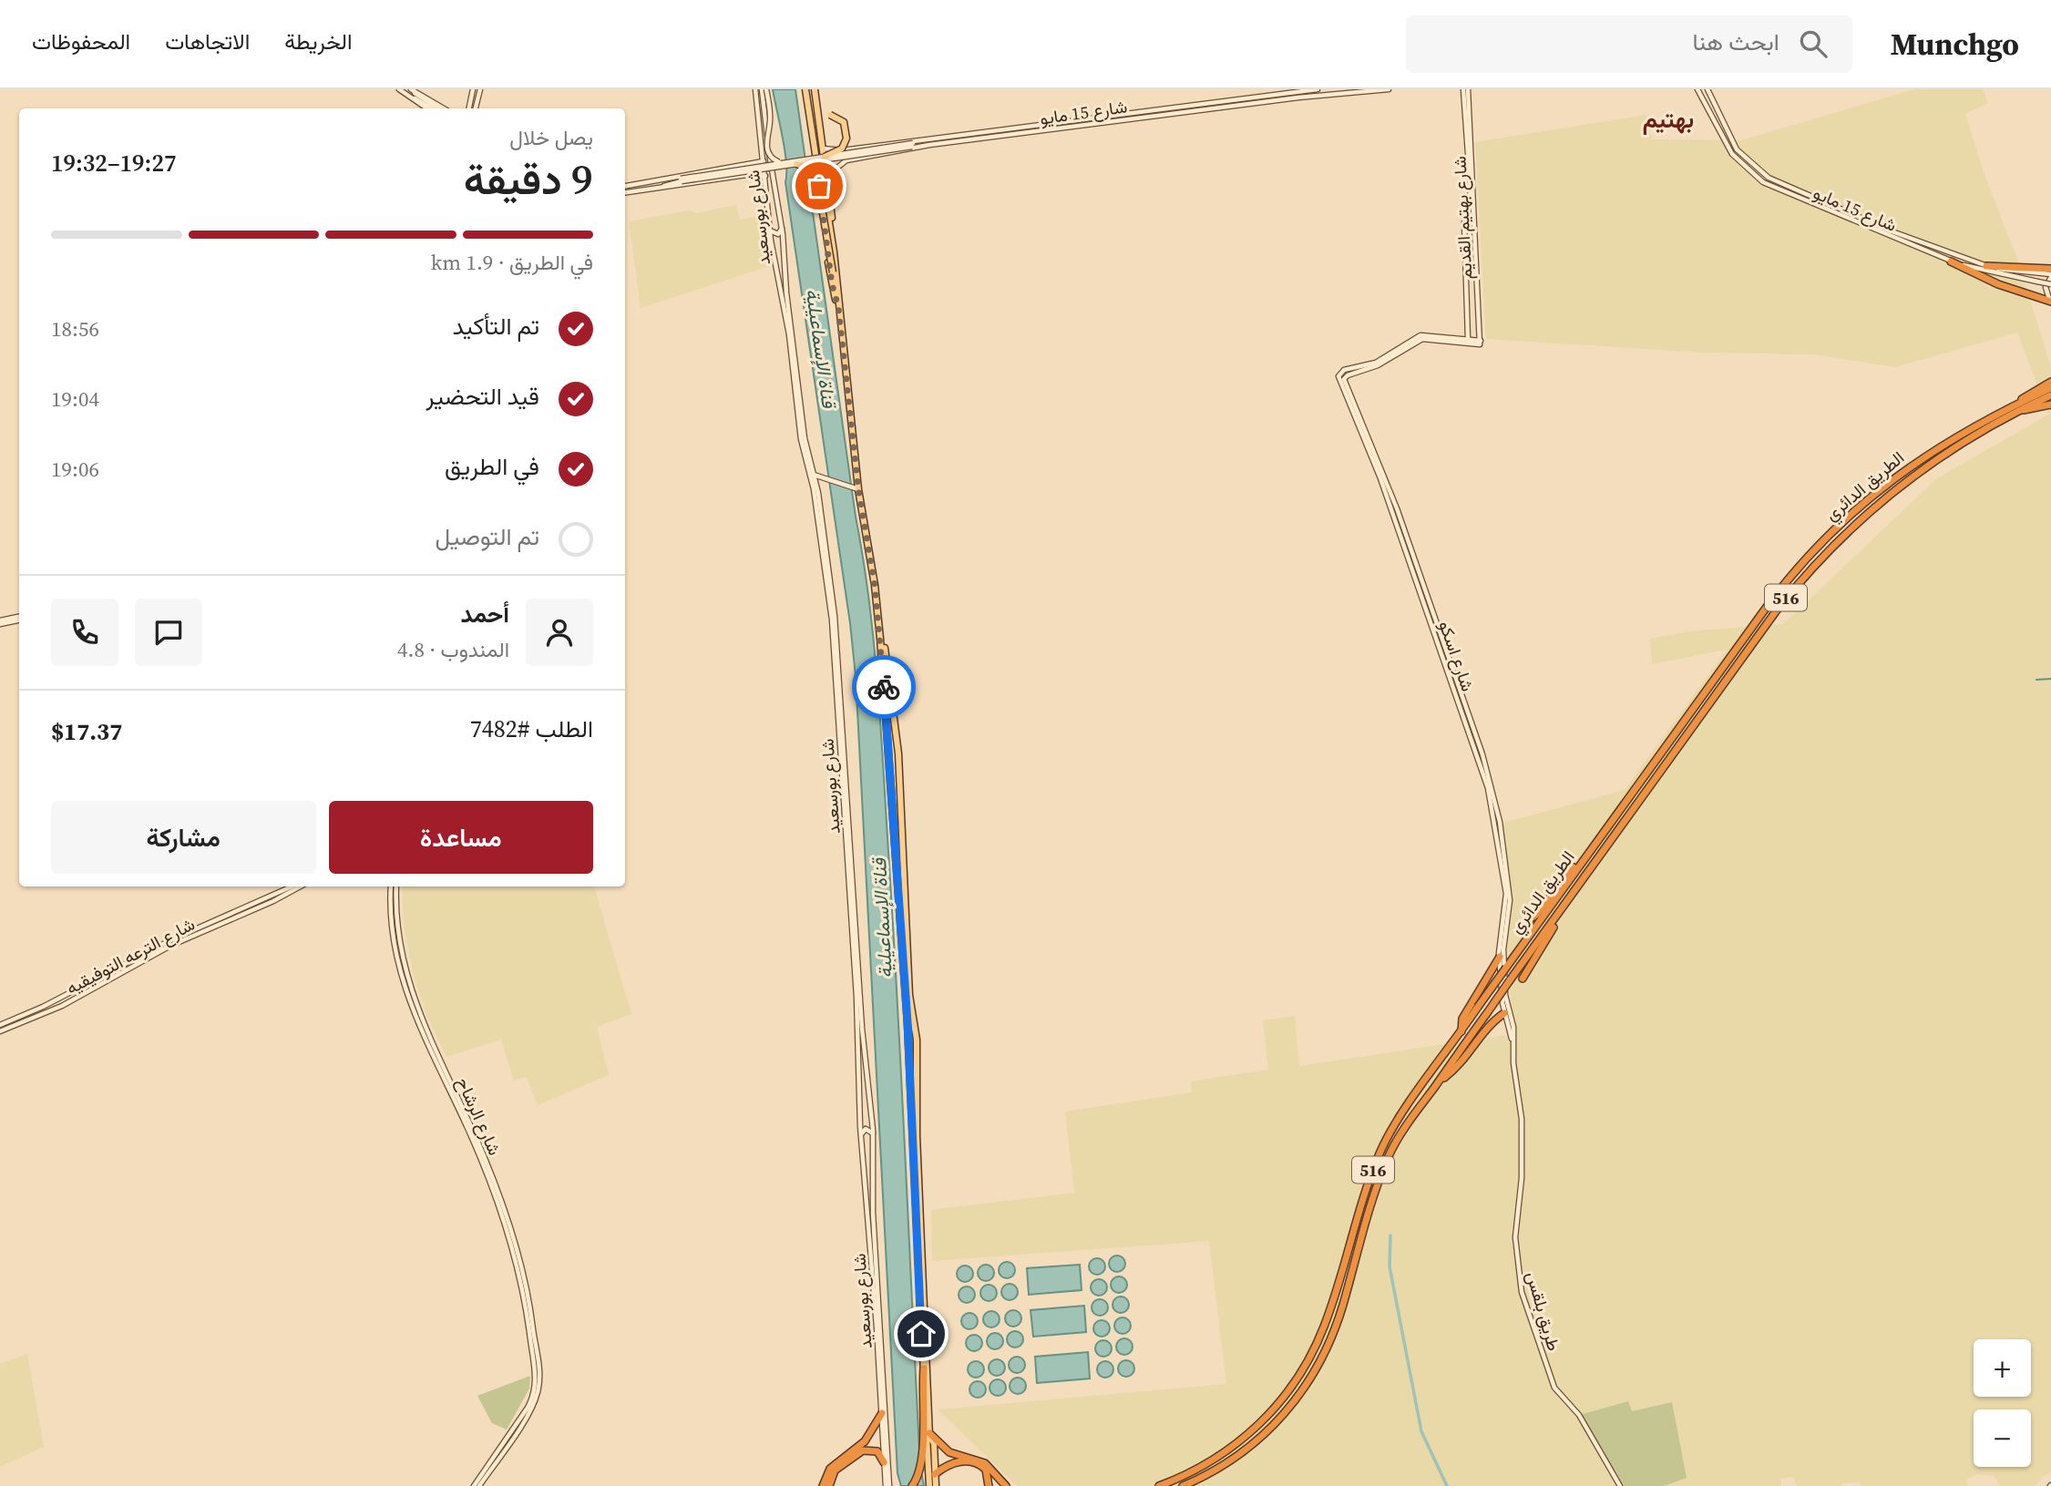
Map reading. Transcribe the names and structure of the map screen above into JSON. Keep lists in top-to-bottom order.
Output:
{
  "streets": {
    "highway": ["الطريق الدائري", "516"],
    "main road": [
      "شارع 15 مايو",
      "شارع بورسعيد",
      "شارع بهتيم القديم",
      "شارع اسكو",
      "شارع الترعه التوفيقيه",
      "شارع الرشاح",
      "طريق بلقس"
    ]
  },
  "districts": ["بهتيم"],
  "water": ["قناة الإسماعيلية"],
  "page": {
    "header": "Munchgo",
    "search": "ابحث هنا",
    "nav": ["الخريطة", "الاتجاهات", "المحفوظات"],
    "heading": ["9 دقيقة", "يصل خلال", "19:27–19:32"],
    "panel": [
      "أحمد",
      "المندوب · 4.8",
      "الطلب #7482",
      "$17.37"
    ],
    "bar": "في الطريق · 1.9 km",
    "list": [
      ["تم التأكيد", "18:56"],
      ["قيد التحضير", "19:04"],
      ["في الطريق", "19:06"],
      "تم التوصيل"
    ],
    "buttons": ["مساعدة", "مشاركة"],
    "map_buttons": ["+", "−"]
  }
}
